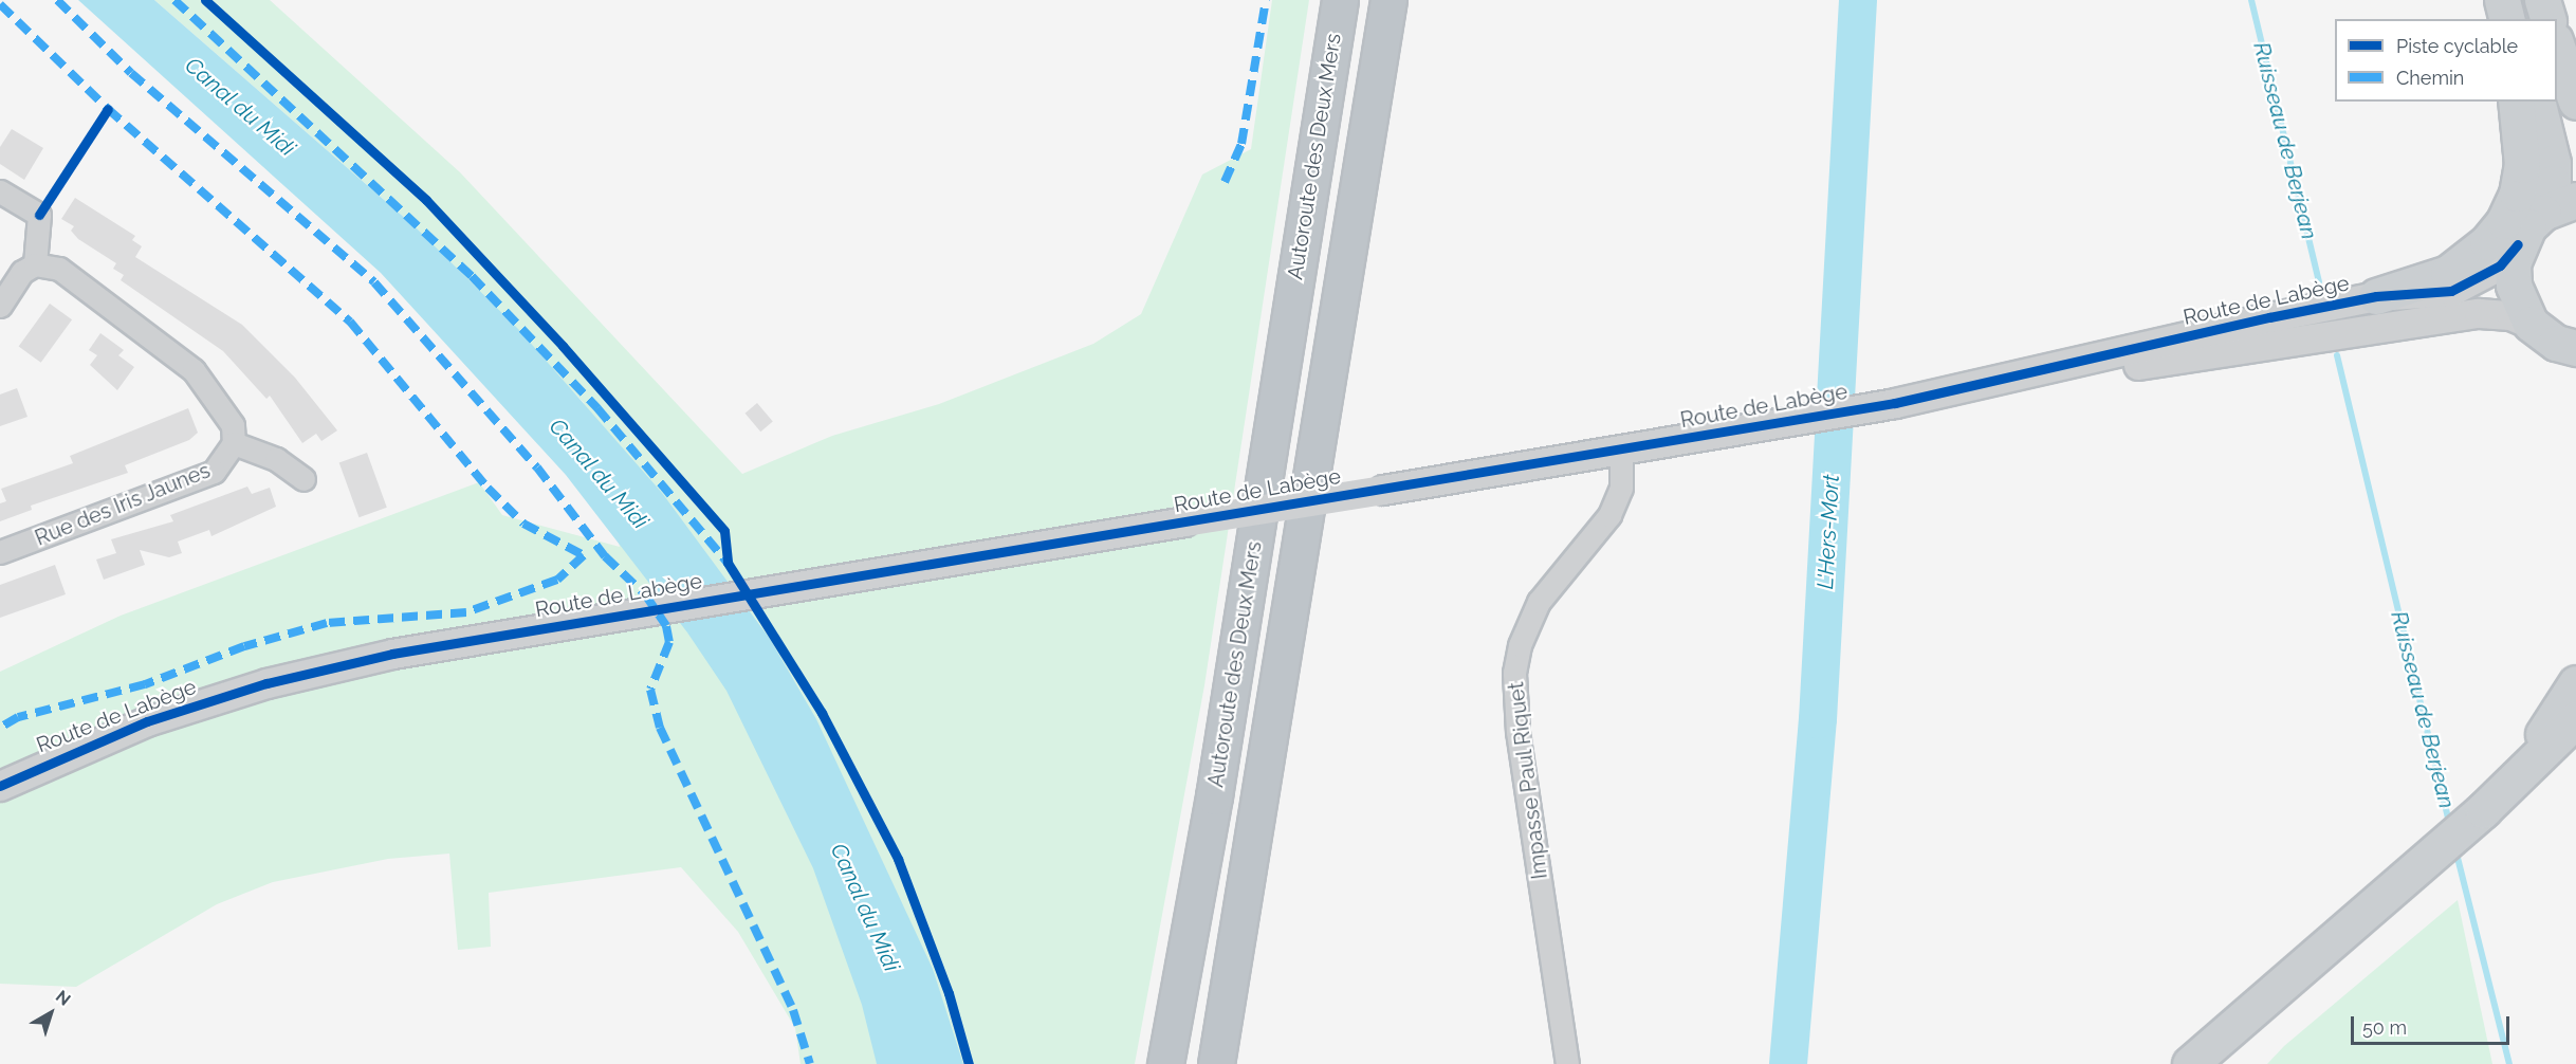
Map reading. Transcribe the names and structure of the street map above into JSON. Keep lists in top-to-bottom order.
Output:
{
  "streets": {
    "highway": ["Autoroute des Deux Mers"],
    "street": ["Route de Labège", "Rue des Iris Jaunes", "Impasse Paul Riquet"]
  },
  "crossings": [
    ["Route de Labège", "Impasse Paul Riquet"]
  ],
  "water": ["Canal du Midi", "Ruisseau de Berjean", "L'Hers-Mort"],
  "legend": ["Piste cyclable", "Chemin"],
  "scale_bar": "50 m",
  "north": "top right"
}
